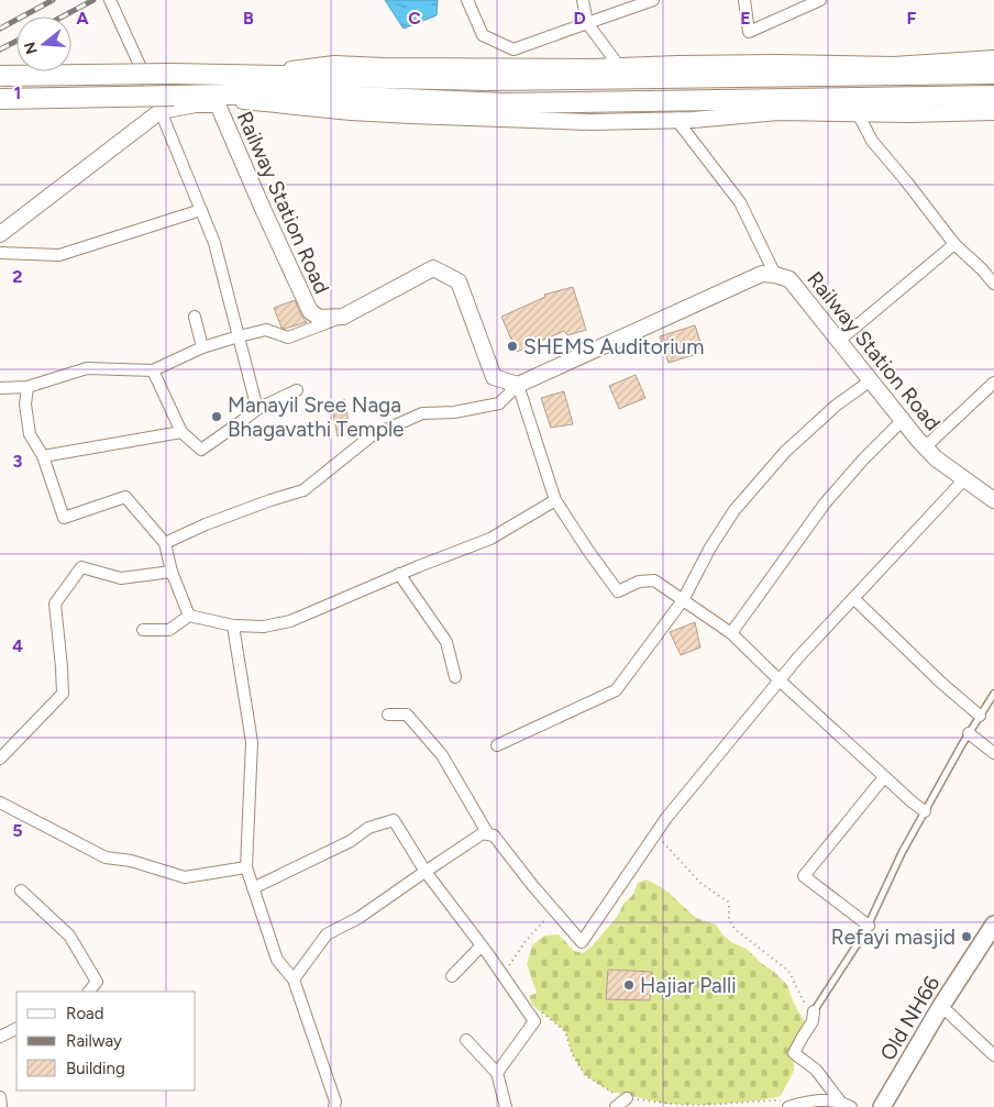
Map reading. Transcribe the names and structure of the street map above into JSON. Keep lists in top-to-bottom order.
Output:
{
  "streets": {
    "main road": ["Old NH66"],
    "street": ["Railway Station Road"]
  },
  "places": [
    "SHEMS Auditorium",
    "Manayil Sree Naga Bhagavathi Temple",
    "Refayi masjid",
    "Hajiar Palli"
  ],
  "legend": ["Road", "Railway", "Building"],
  "north": "left",
  "grid": {
    "columns": [
      "A",
      "B",
      "C",
      "D",
      "E",
      "F"
    ],
    "rows": [
      "1",
      "2",
      "3",
      "4",
      "5"
    ]
  }
}
